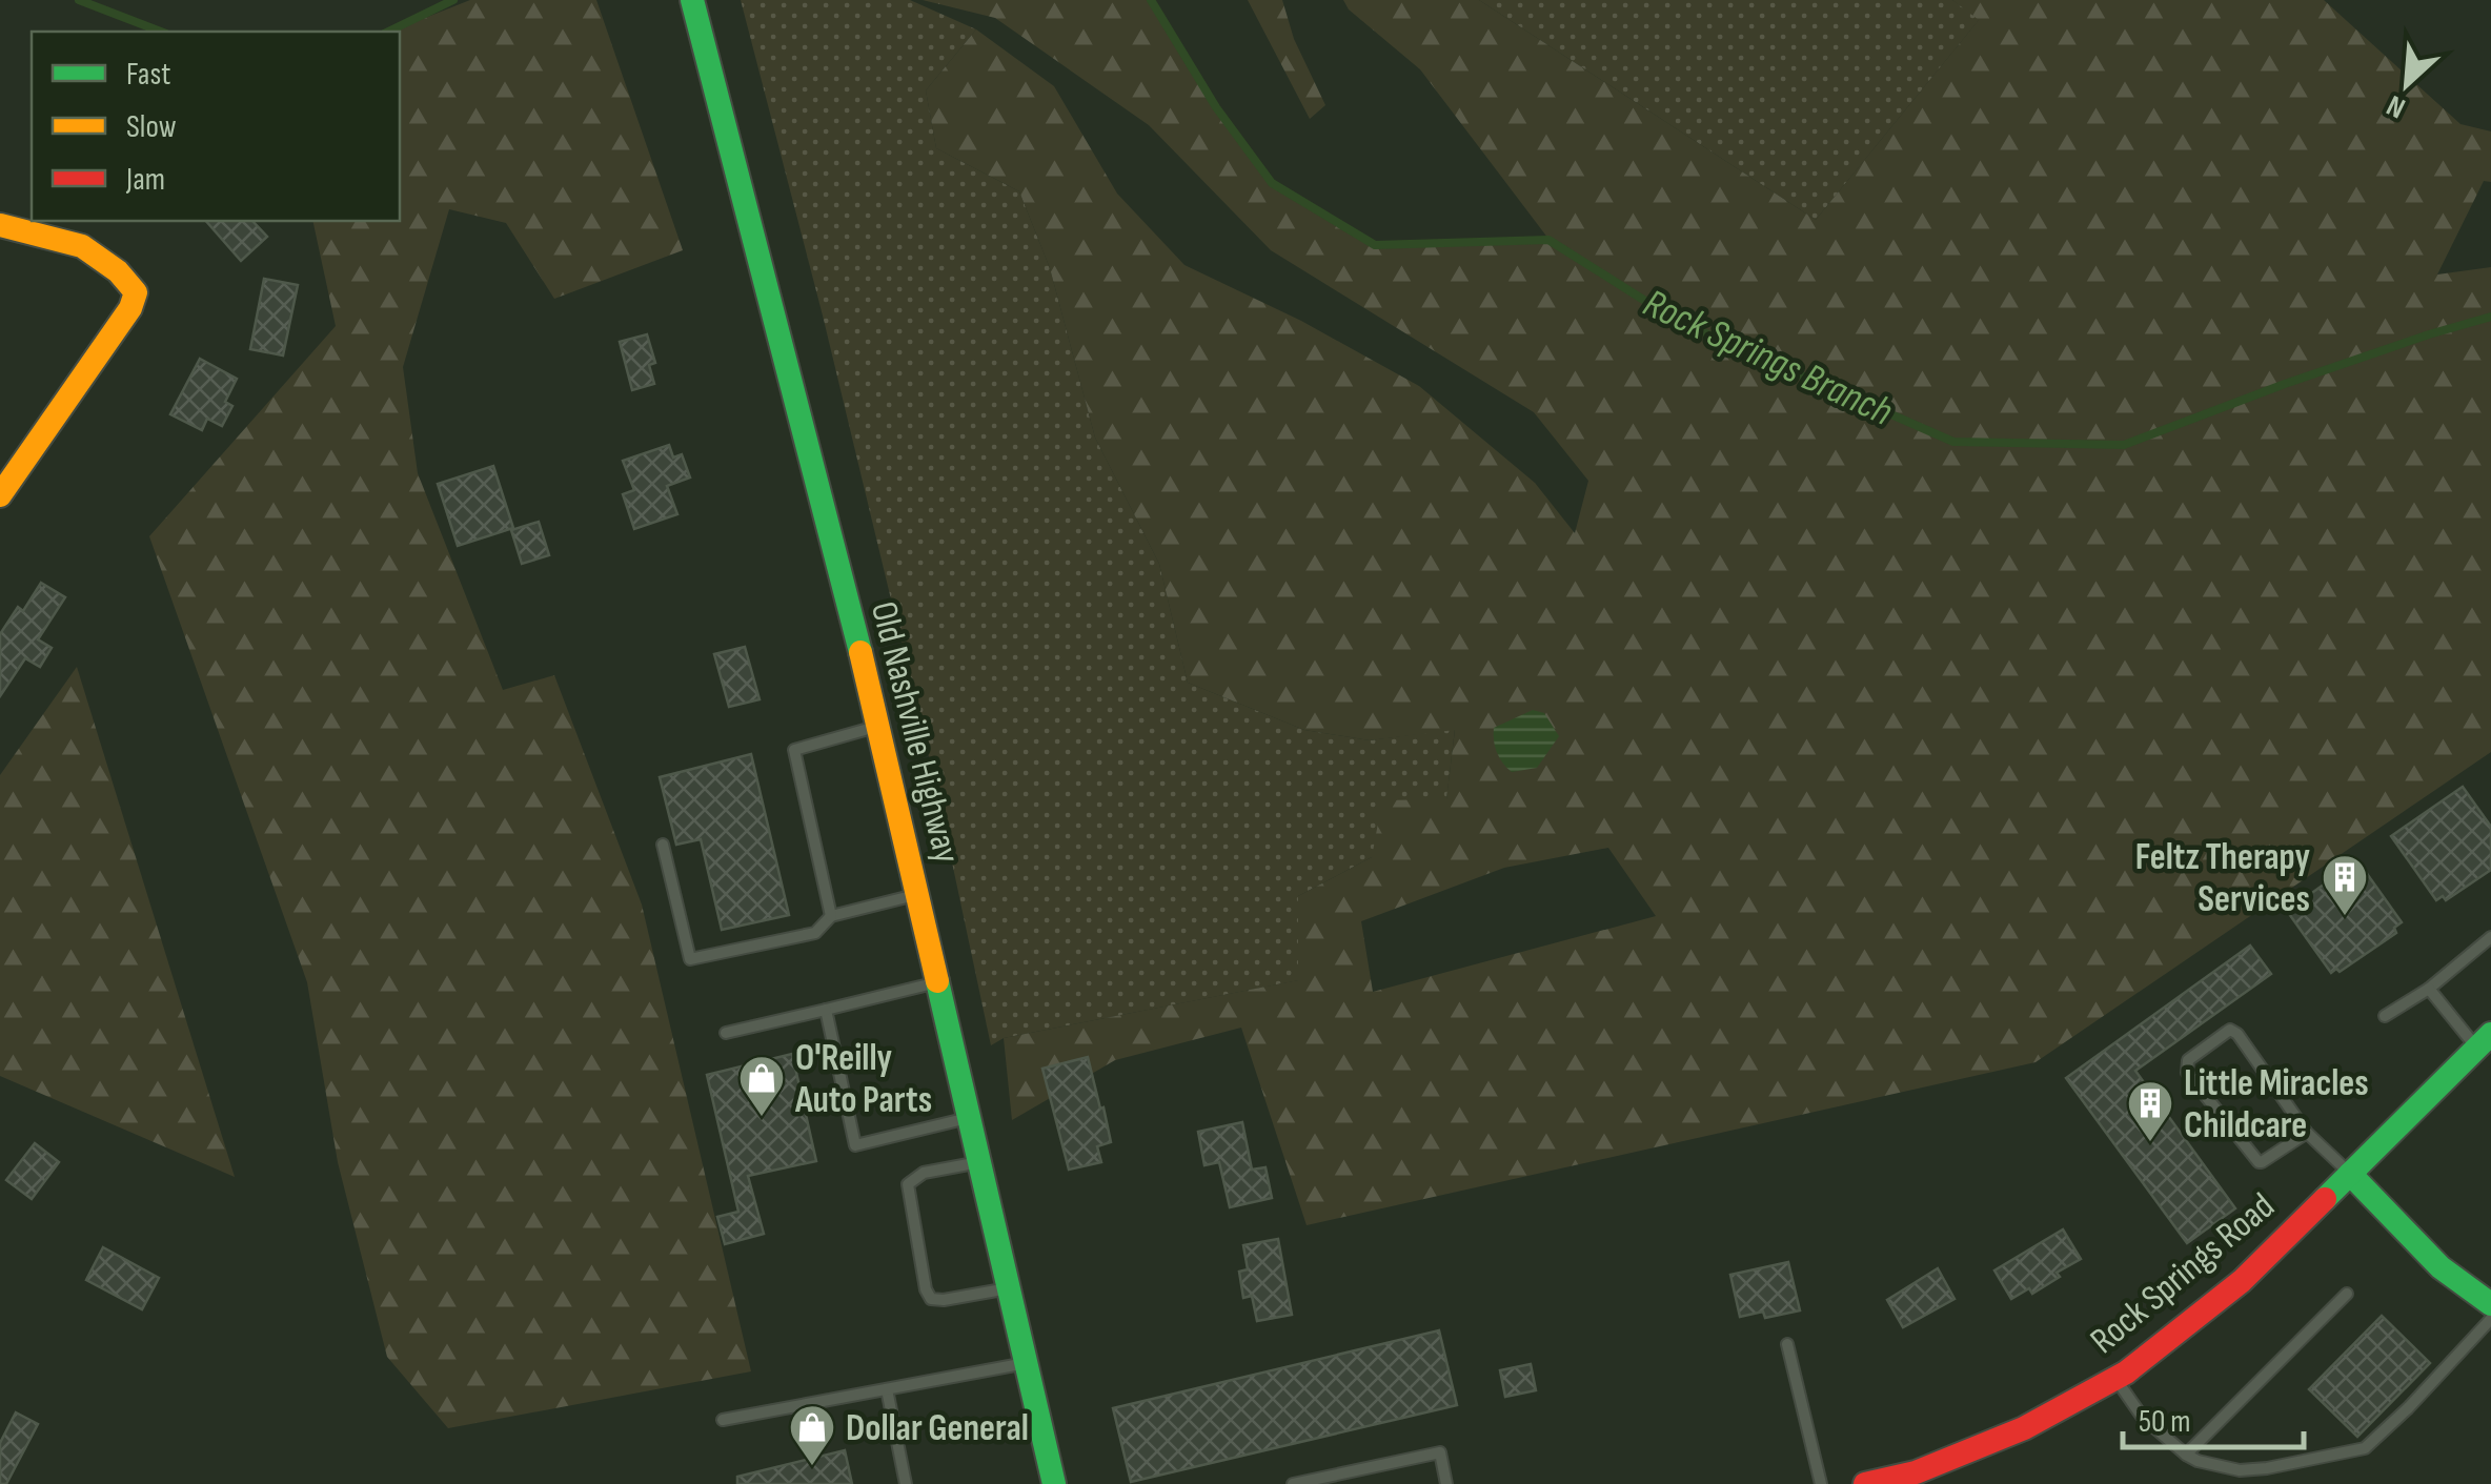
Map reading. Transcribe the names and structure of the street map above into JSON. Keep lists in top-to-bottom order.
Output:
{
  "streets": {
    "main road": ["Old Nashville Highway", "Rock Springs Road"]
  },
  "water": ["Rock Springs Branch"],
  "places": {
    "building": ["Feltz Therapy Services", "Little Miracles Childcare"],
    "shop": ["O'Reilly Auto Parts", "Dollar General"]
  },
  "legend": ["Fast", "Slow", "Jam"],
  "scale_bar": "50 m",
  "north": "bottom left"
}
